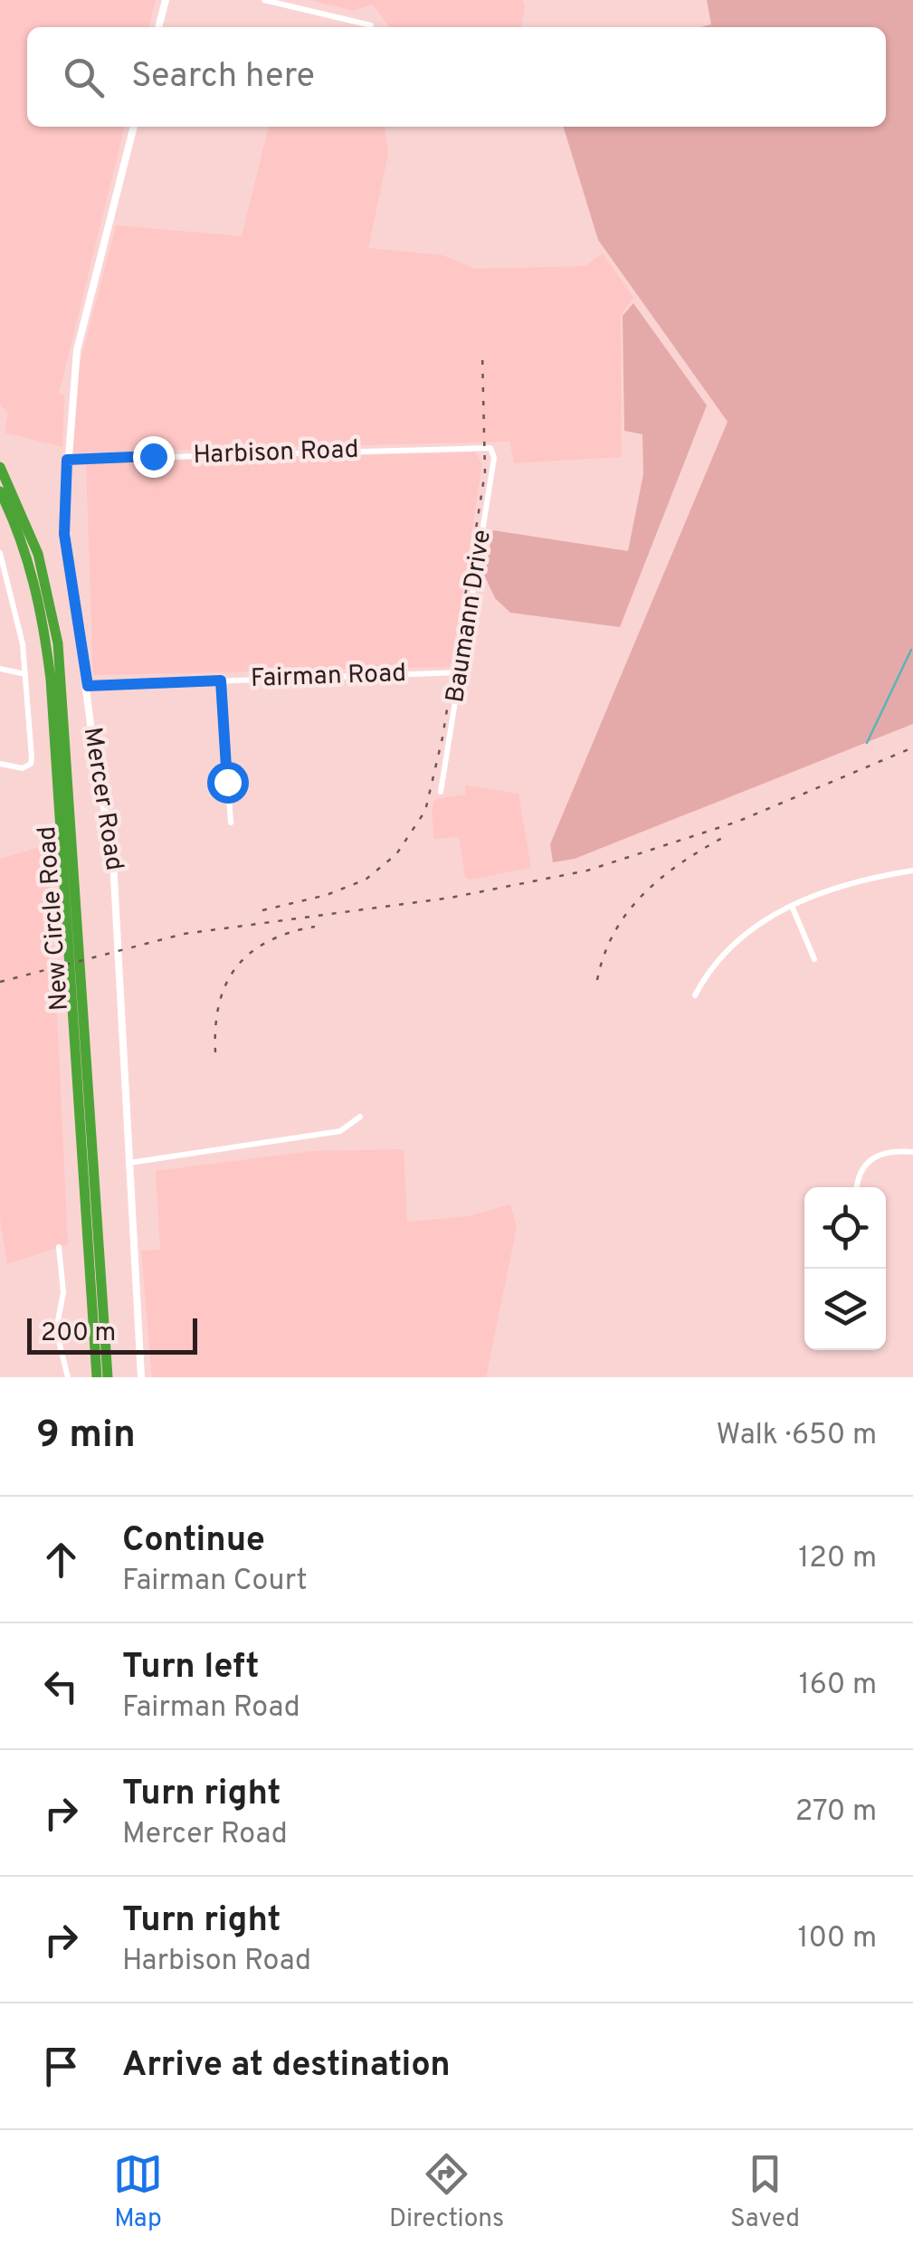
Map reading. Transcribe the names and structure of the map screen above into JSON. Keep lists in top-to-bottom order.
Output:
{
  "streets": {
    "highway": ["New Circle Road"],
    "street": [
      "Harbison Road",
      "Baumann Drive",
      "Fairman Road",
      "Mercer Road"
    ]
  },
  "crossings": [
    ["Harbison Road", "Baumann Drive"],
    ["Harbison Road", "Mercer Road"],
    ["Baumann Drive", "Fairman Road"],
    ["Fairman Road", "Mercer Road"]
  ],
  "scale_bar": "200 m",
  "page": {
    "search": "Search here",
    "scale": "200 m",
    "heading": ["9 min", "Walk · 650 m"],
    "list": [
      ["Continue", "Fairman Court", "120 m"],
      ["Turn left", "Fairman Road", "160 m"],
      ["Turn right", "Mercer Road", "270 m"],
      ["Turn right", "Harbison Road", "100 m"],
      "Arrive at destination"
    ],
    "nav": ["Map", "Directions", "Saved"]
  }
}
